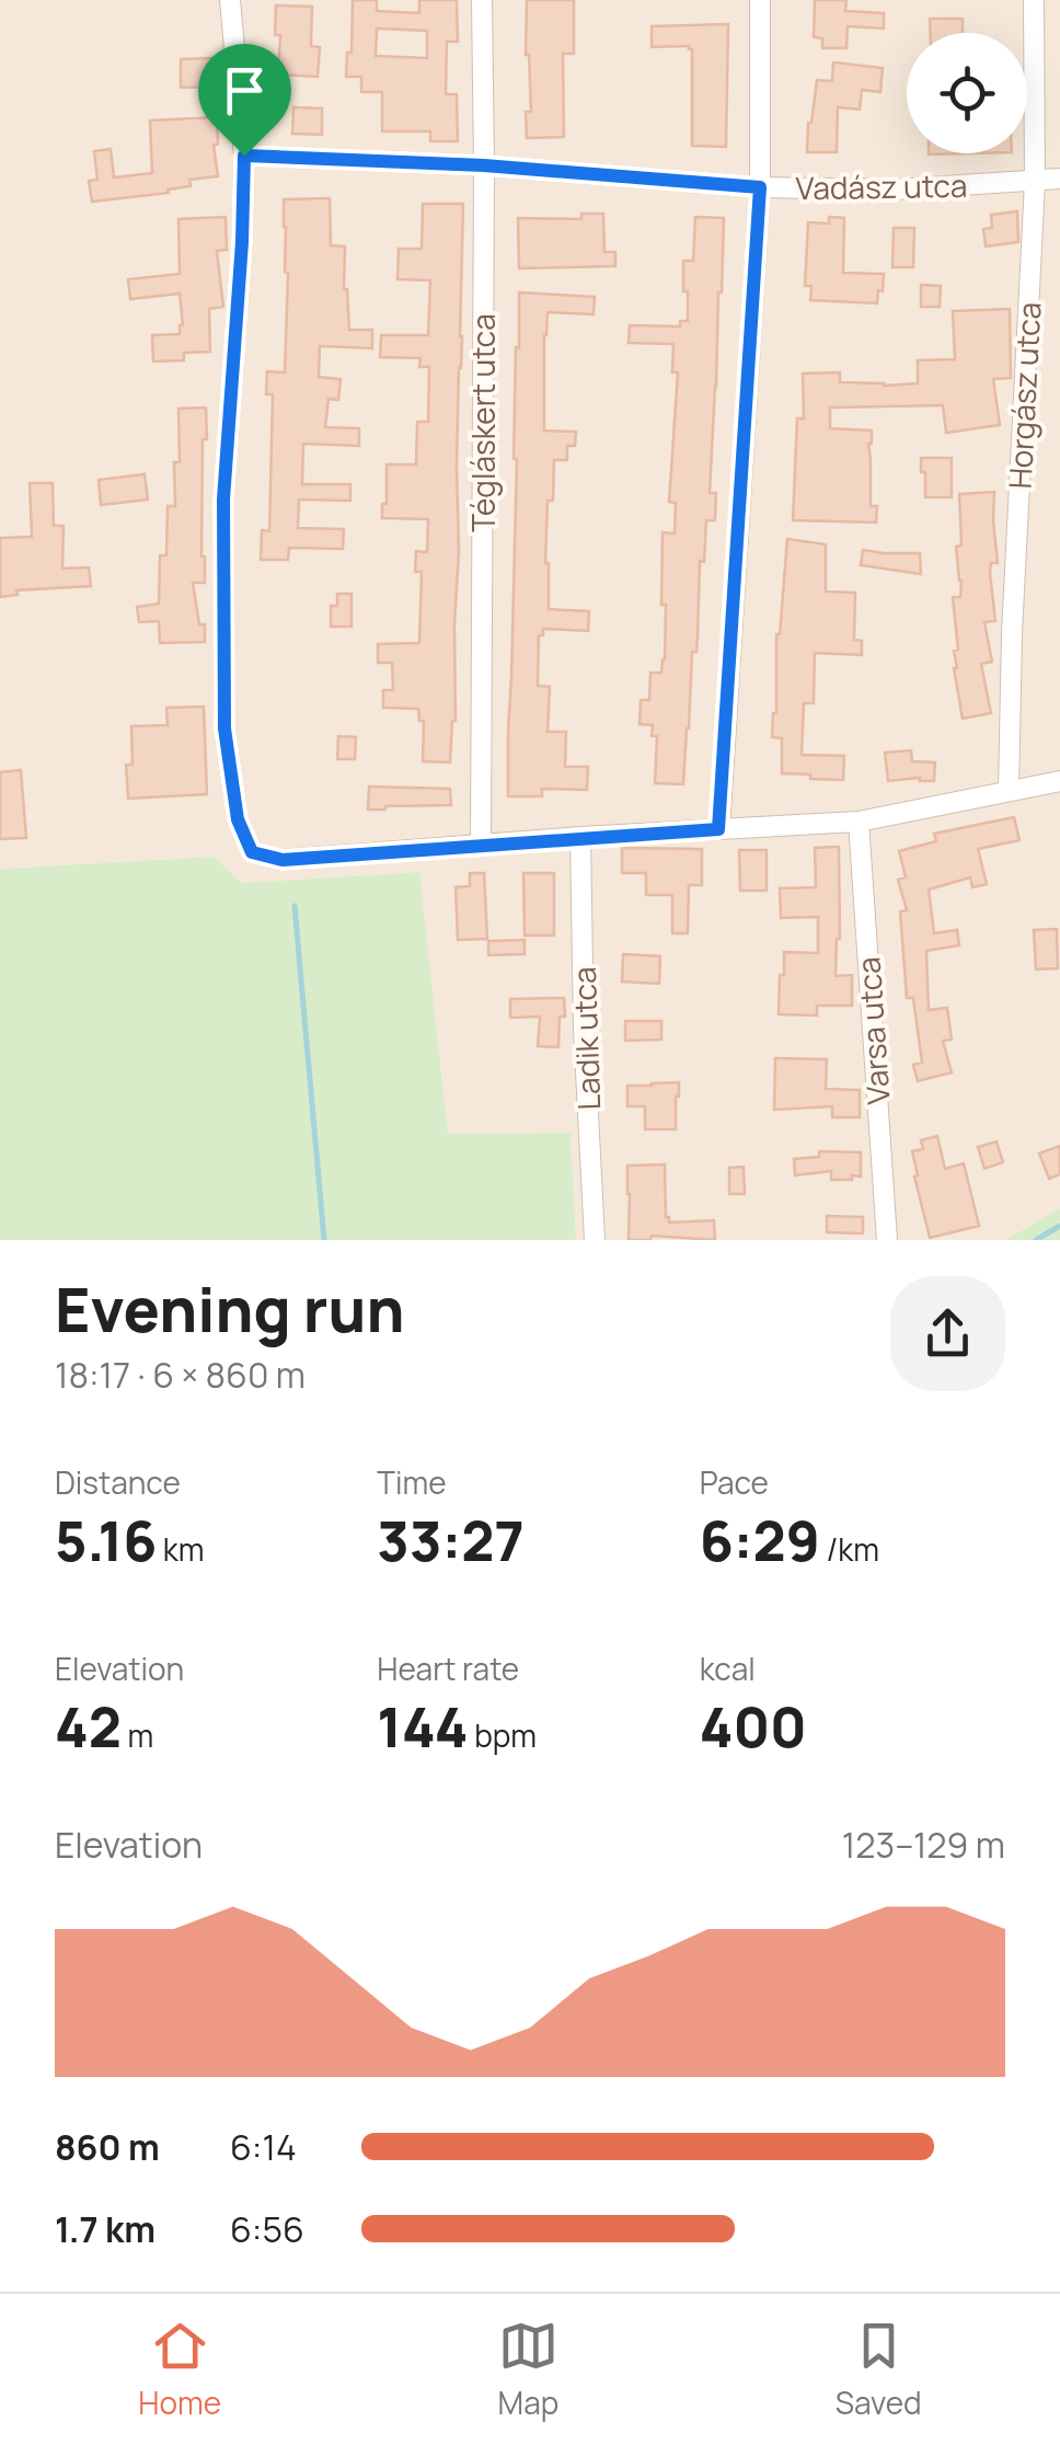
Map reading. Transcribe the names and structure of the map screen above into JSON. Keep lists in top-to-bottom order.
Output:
{
  "streets": {
    "street": [
      "Vadász utca",
      "Horgász utca",
      "Tégláskert utca",
      "Varsa utca",
      "Ladik utca"
    ]
  },
  "crossings": [
    ["Vadász utca", "Horgász utca"],
    ["Vadász utca", "Tégláskert utca"]
  ],
  "page": {
    "heading": ["Evening run", "18:17 · 6 × 860 m"],
    "stats": [
      ["Distance", "5.16 km"],
      ["Time", "33:27"],
      ["Pace", "6:29 /km"],
      ["Elevation", "42 m"],
      ["Heart rate", "144 bpm"],
      ["kcal", "400"]
    ],
    "chart": ["Elevation", "123–129 m"],
    "list": [
      {
        "name": "860 m",
        "note": "6:14"
      },
      {
        "name": "1.7 km",
        "note": "6:56"
      }
    ],
    "tabs": ["Home", "Map", "Saved"]
  }
}
